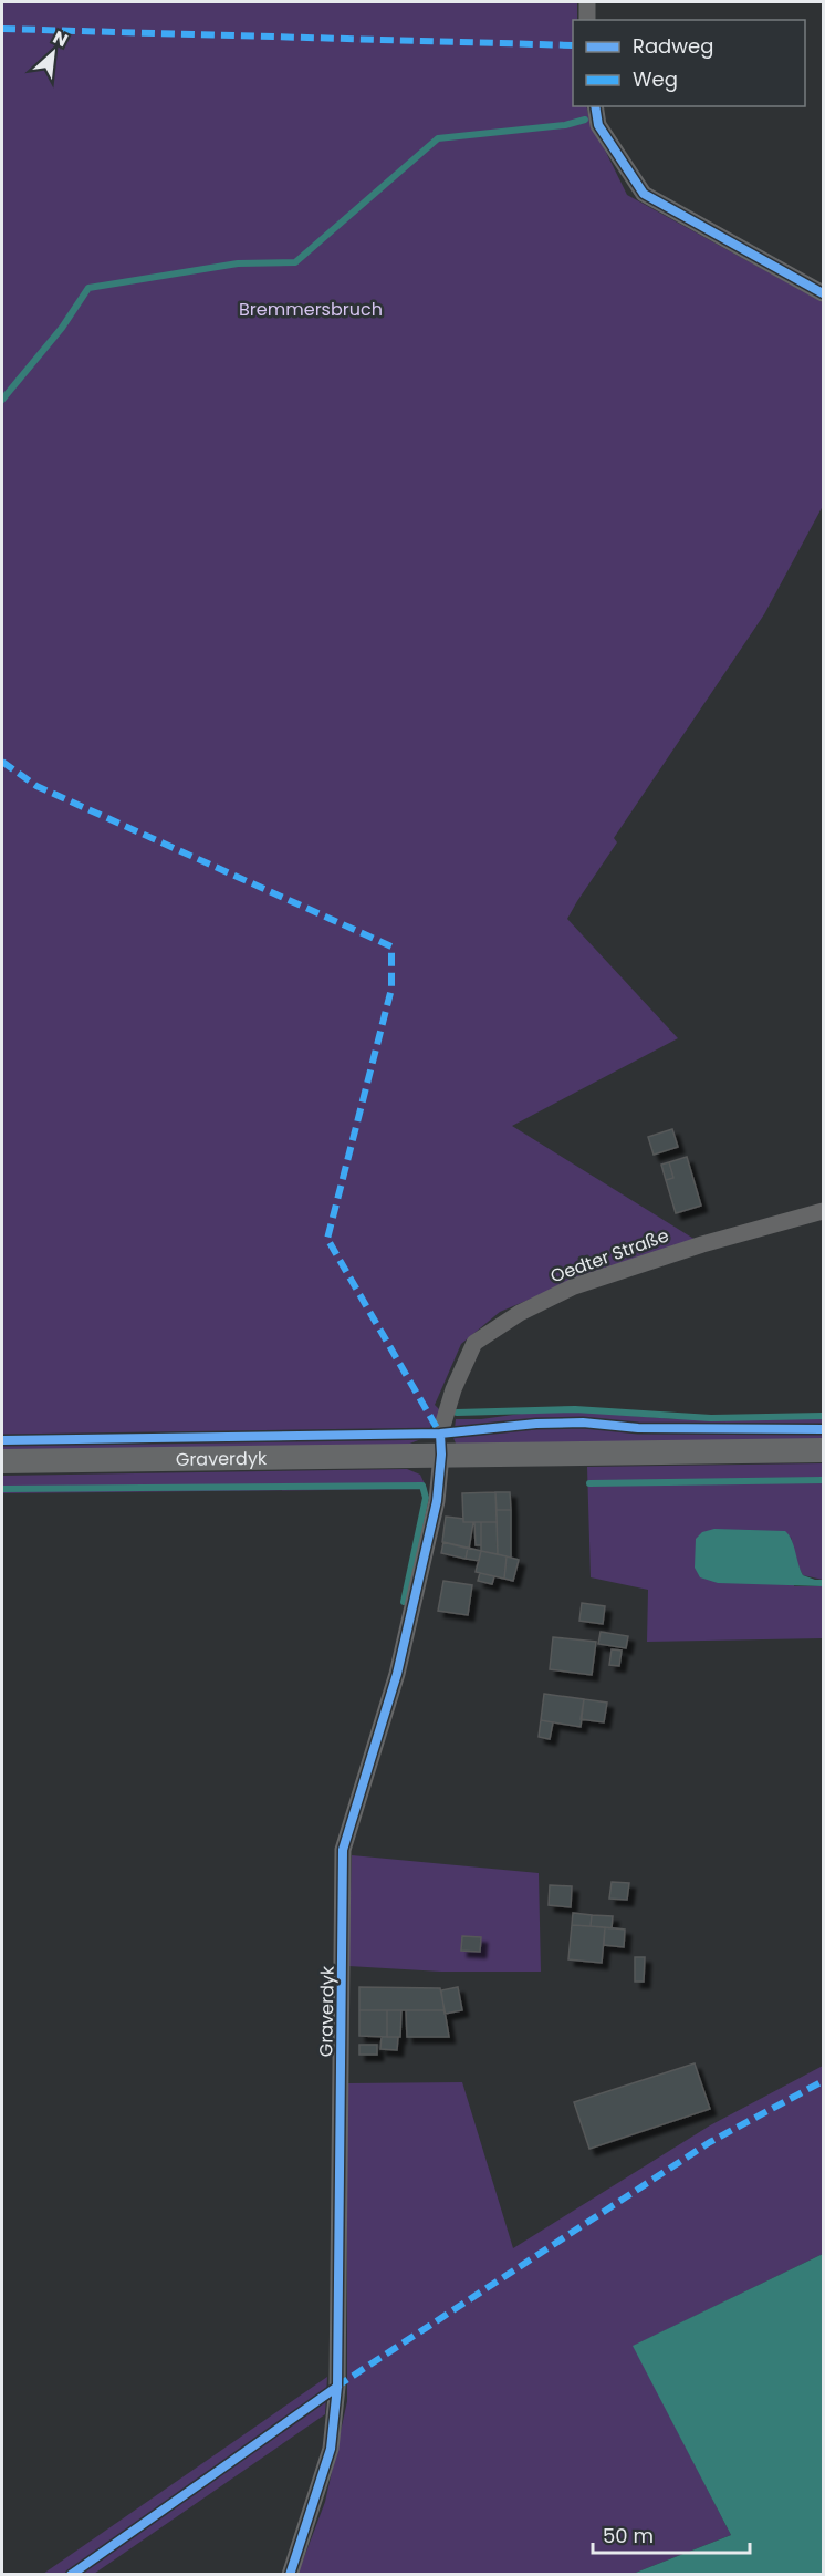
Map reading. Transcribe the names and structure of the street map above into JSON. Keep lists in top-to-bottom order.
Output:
{
  "streets": {
    "main road": ["Graverdyk"],
    "street": ["Oedter Straße"]
  },
  "crossings": [
    ["Oedter Straße", "Graverdyk"]
  ],
  "parks": ["Bremmersbruch"],
  "legend": ["Radweg", "Weg"],
  "scale_bar": "50 m",
  "north": "top right"
}
